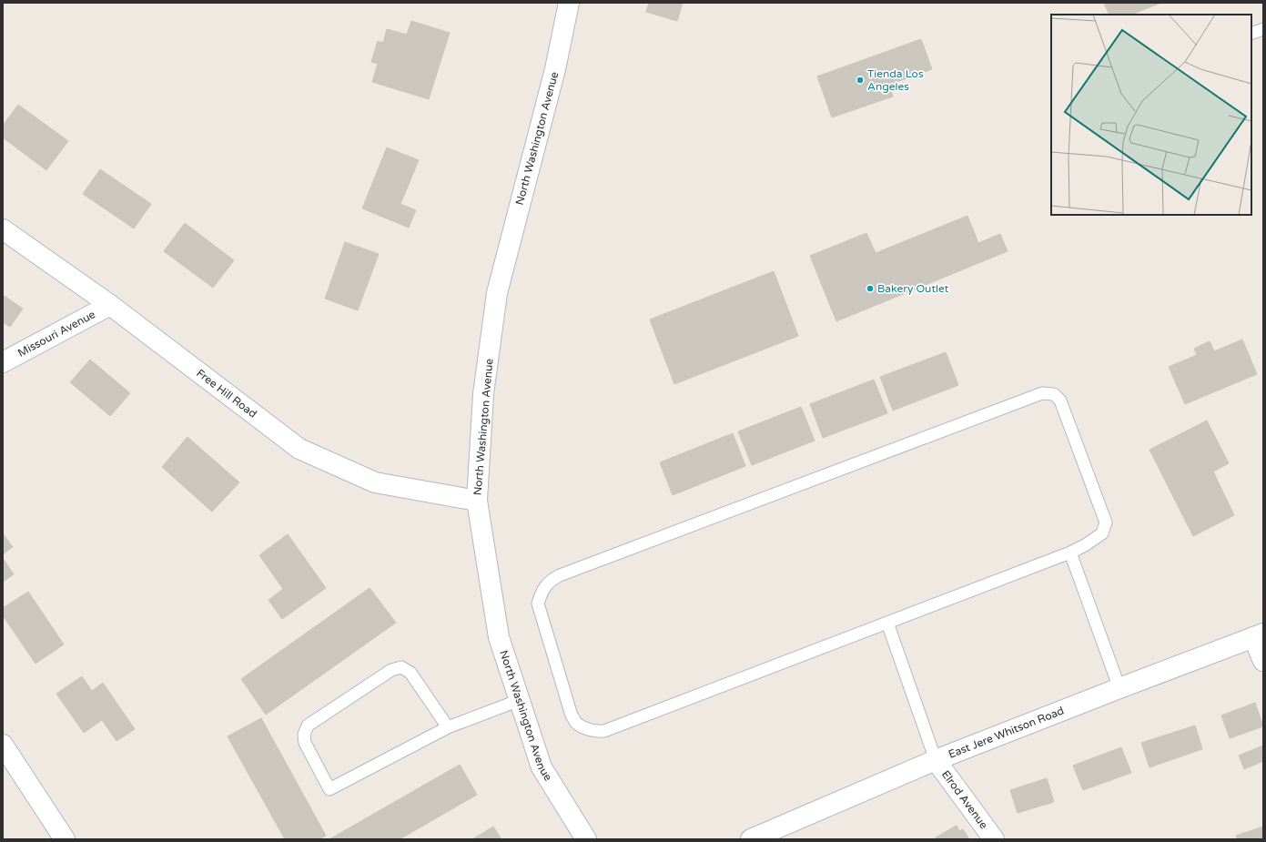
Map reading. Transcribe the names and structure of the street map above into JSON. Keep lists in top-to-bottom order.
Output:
{
  "streets": {
    "street": [
      "North Washington Avenue",
      "Missouri Avenue",
      "Free Hill Road",
      "East Jere Whitson Road",
      "Elrod Avenue"
    ]
  },
  "crossings": [
    ["North Washington Avenue", "Free Hill Road"],
    ["Missouri Avenue", "Free Hill Road"],
    ["East Jere Whitson Road", "Elrod Avenue"]
  ],
  "places": ["Tienda Los Angeles", "Bakery Outlet"]
}
